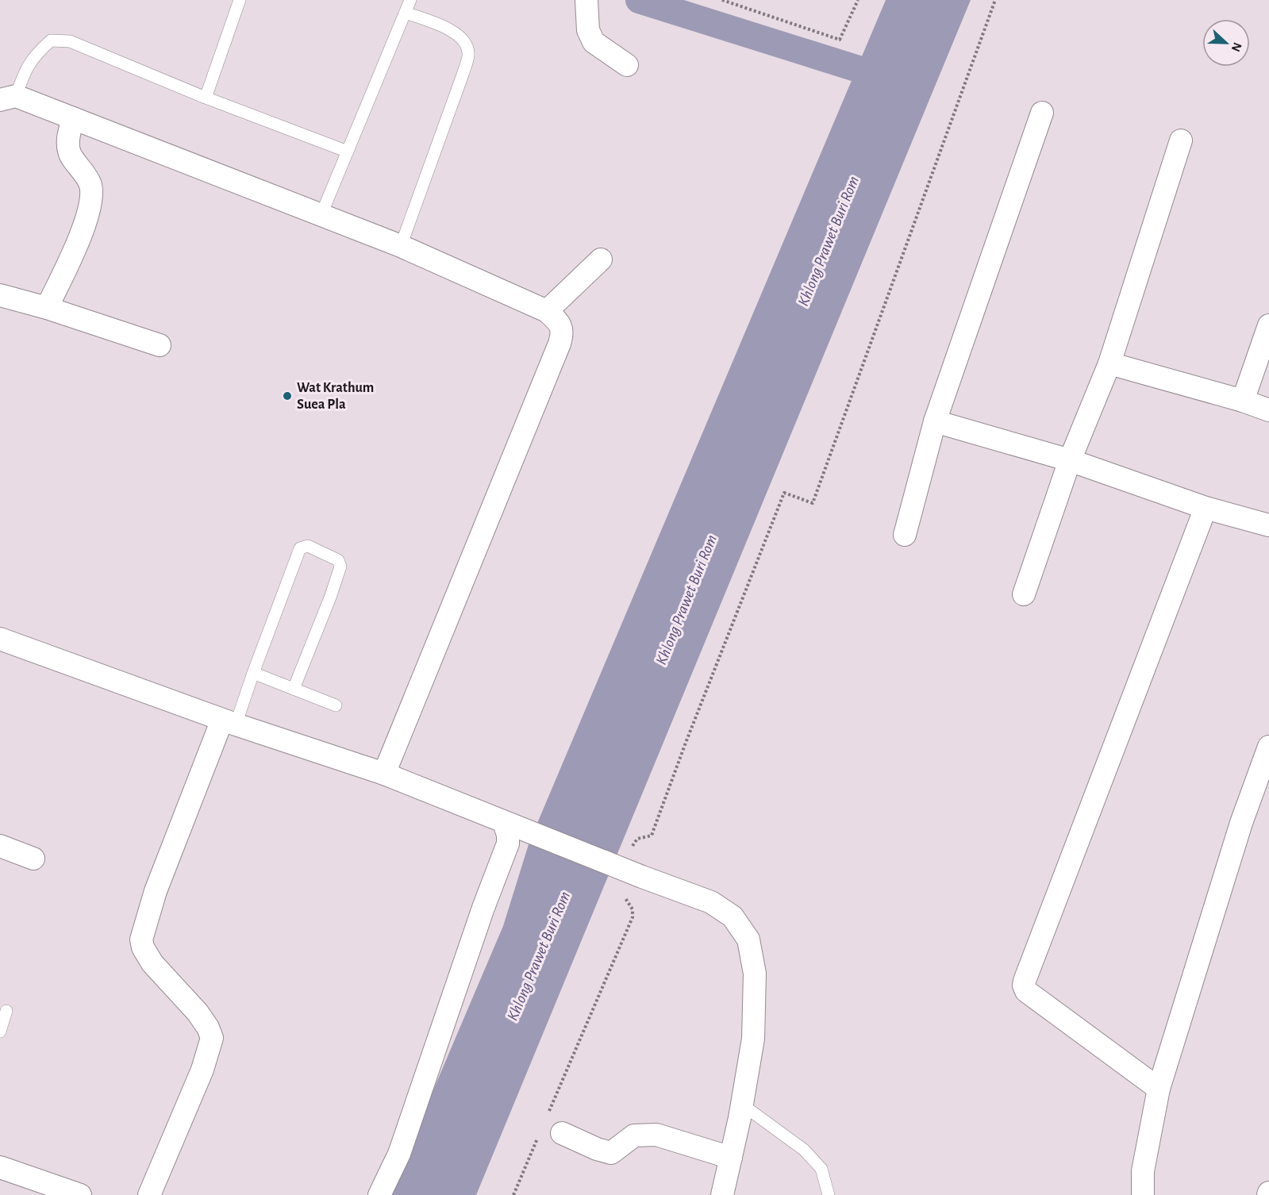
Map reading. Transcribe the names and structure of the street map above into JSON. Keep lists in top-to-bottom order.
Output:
{
  "water": ["Khlong Prawet Buri Rom"],
  "places": ["Wat Krathum Suea Pla"],
  "north": "right"
}
